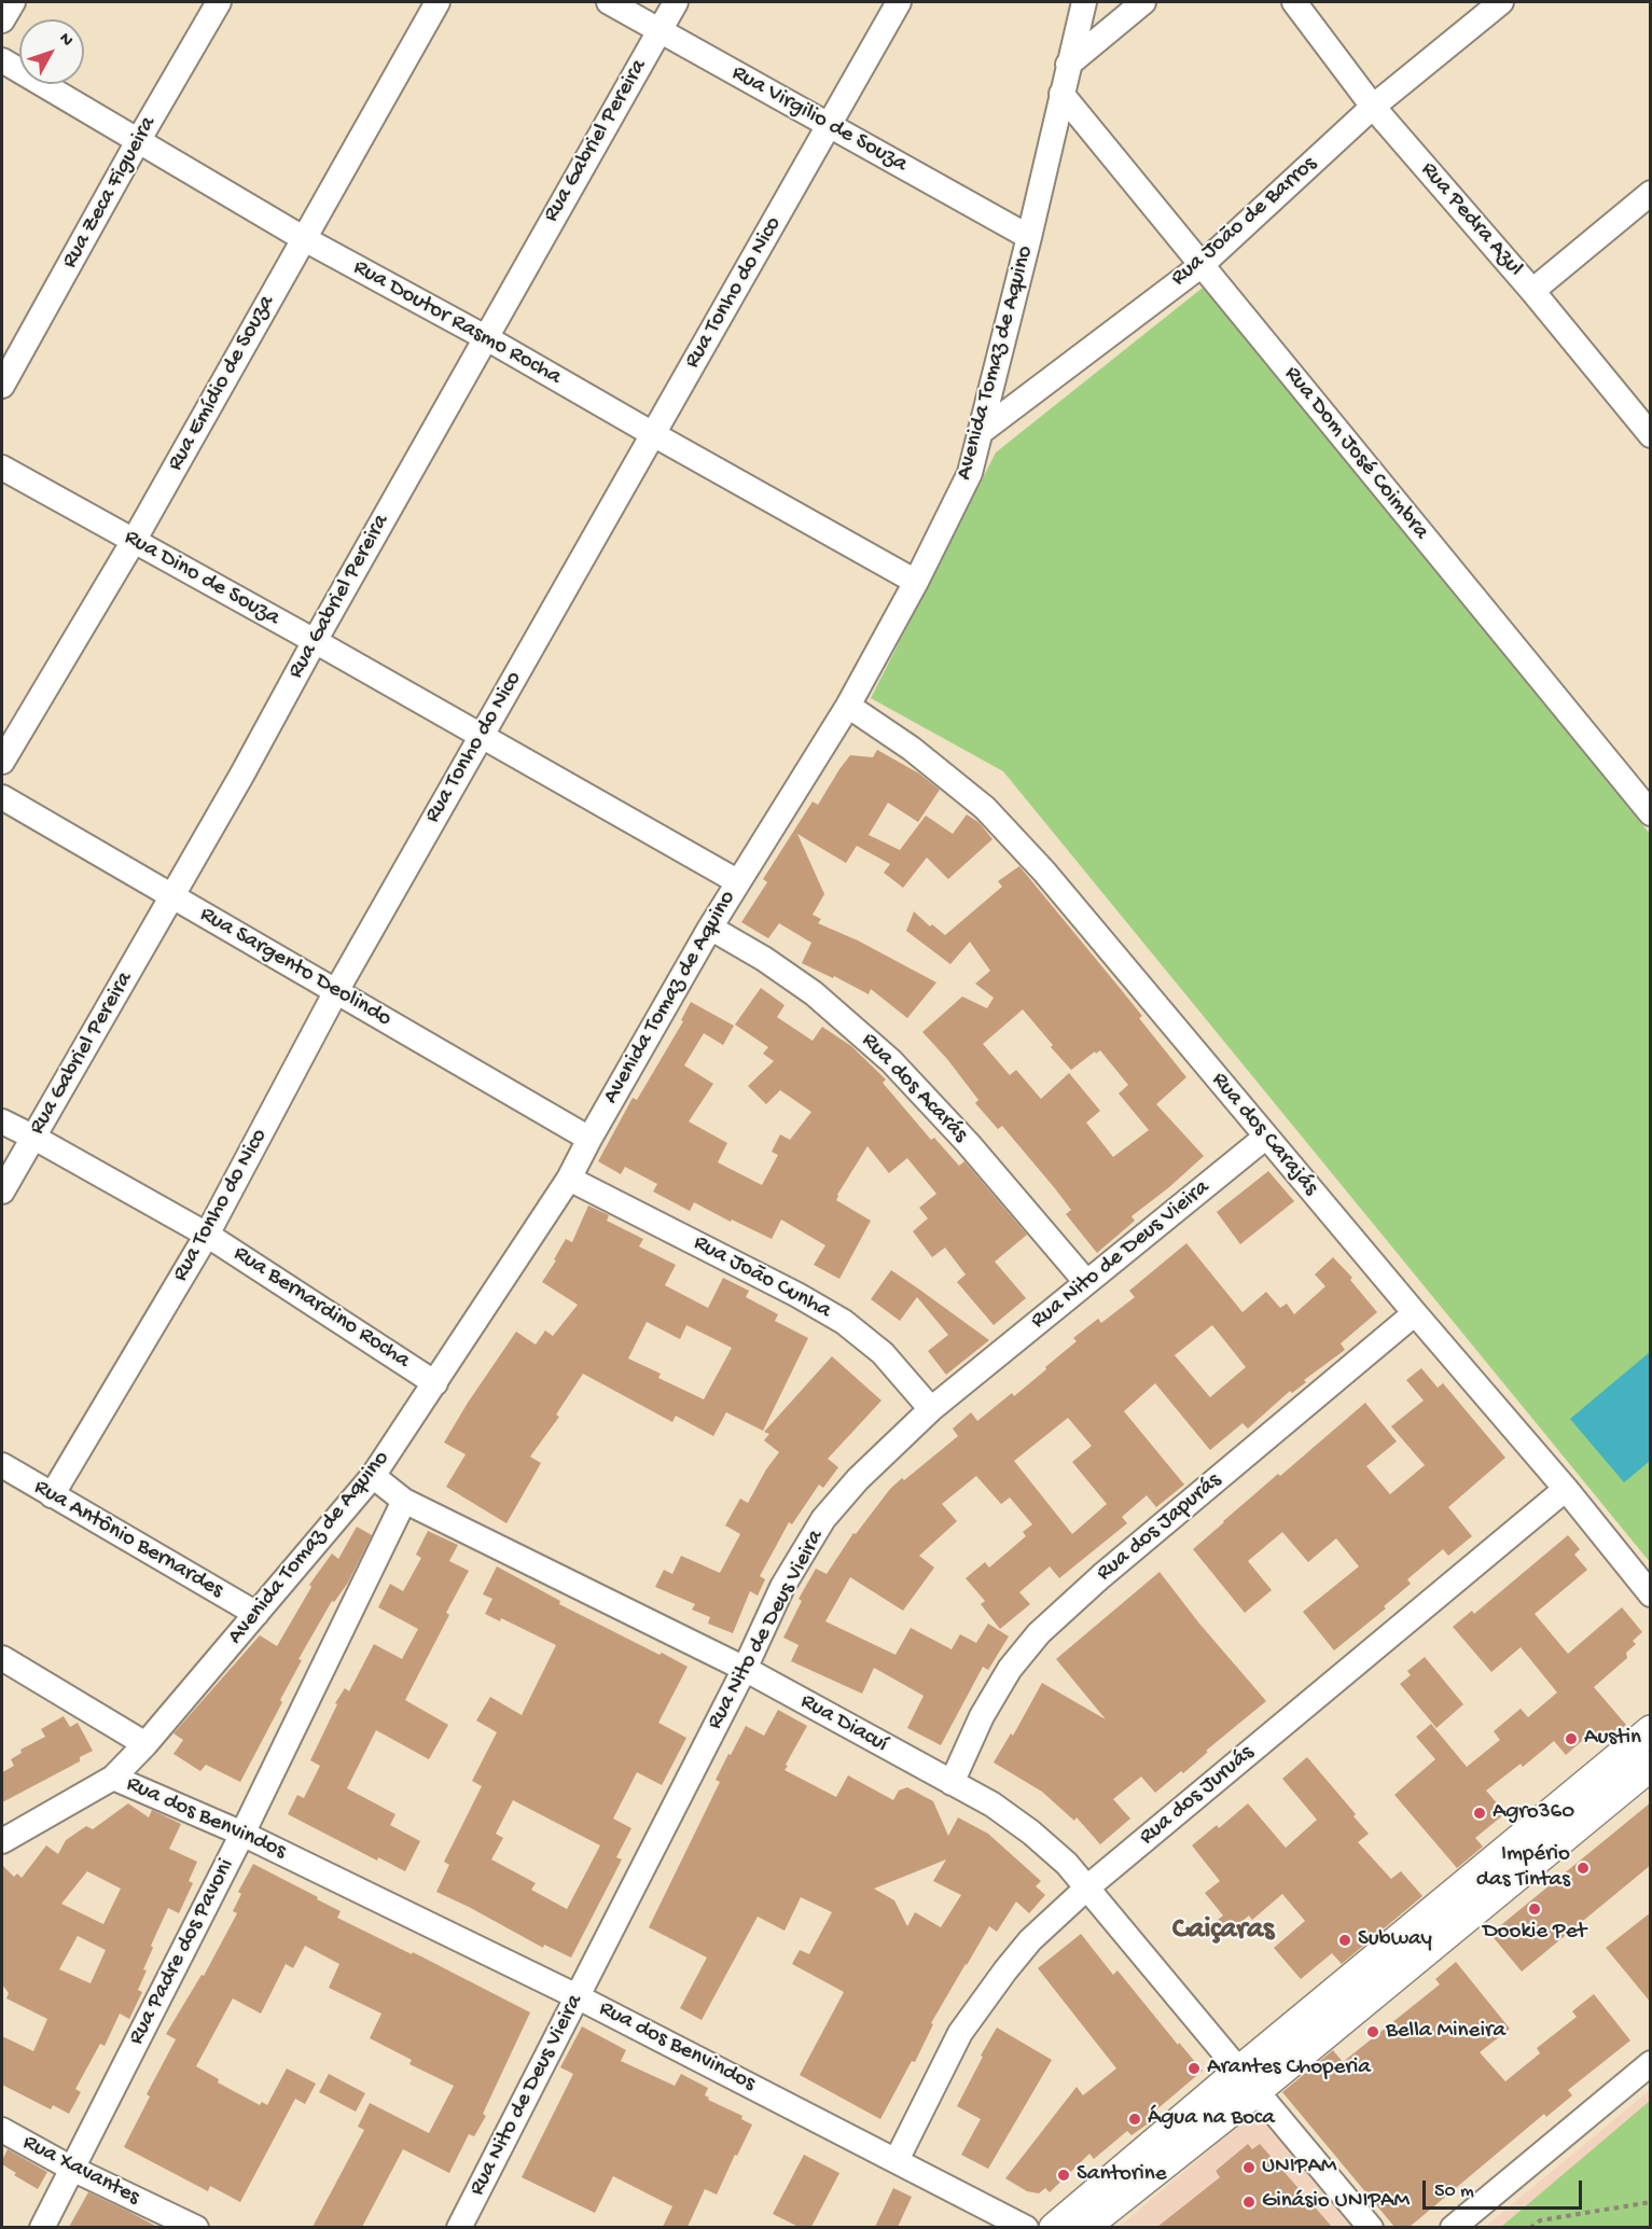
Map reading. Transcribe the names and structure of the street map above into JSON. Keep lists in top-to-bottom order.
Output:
{
  "streets": {
    "street": [
      "Rua Virgilio de Souza",
      "Rua Gabriel Pereira",
      "Rua Zeca Figueira",
      "Rua Pedra Azul",
      "Rua João de Barros",
      "Rua Tonho do Nico",
      "Rua Doutor Rasmo Rocha",
      "Avenida Tomaz de Aquino",
      "Rua Emídio de Souza",
      "Rua Dom José Coimbra",
      "Rua Dino de Souza",
      "Rua Sargento Deolindo",
      "Rua dos Acarás",
      "Rua dos Carajás",
      "Rua Nito de Deus Vieira",
      "Rua João Cunha",
      "Rua Bernardino Rocha",
      "Rua dos Japurás",
      "Rua Antônio Bernardes",
      "Rua Diacuí",
      "Rua dos Juruás",
      "Rua dos Benvindos",
      "Rua Padre dos Pavoni",
      "Rua Xavantes"
    ]
  },
  "crossings": [
    ["Rua Virgilio de Souza", "Rua Gabriel Pereira"],
    ["Rua Virgilio de Souza", "Rua Tonho do Nico"],
    ["Rua Virgilio de Souza", "Avenida Tomaz de Aquino"],
    ["Rua Gabriel Pereira", "Rua Doutor Rasmo Rocha"],
    ["Rua Gabriel Pereira", "Rua Dino de Souza"],
    ["Rua Gabriel Pereira", "Rua Sargento Deolindo"],
    ["Rua Gabriel Pereira", "Rua Bernardino Rocha"],
    ["Rua Zeca Figueira", "Rua Doutor Rasmo Rocha"],
    ["Rua Pedra Azul", "Rua João de Barros"],
    ["Rua João de Barros", "Avenida Tomaz de Aquino"],
    ["Rua João de Barros", "Rua Dom José Coimbra"],
    ["Rua Tonho do Nico", "Rua Doutor Rasmo Rocha"],
    ["Rua Tonho do Nico", "Rua Dino de Souza"],
    ["Rua Tonho do Nico", "Rua Sargento Deolindo"],
    ["Rua Tonho do Nico", "Rua Bernardino Rocha"],
    ["Rua Tonho do Nico", "Rua Antônio Bernardes"],
    ["Rua Doutor Rasmo Rocha", "Avenida Tomaz de Aquino"],
    ["Rua Doutor Rasmo Rocha", "Rua Emídio de Souza"],
    ["Avenida Tomaz de Aquino", "Rua Dom José Coimbra"],
    ["Avenida Tomaz de Aquino", "Rua Dino de Souza"],
    ["Avenida Tomaz de Aquino", "Rua Sargento Deolindo"],
    ["Avenida Tomaz de Aquino", "Rua dos Acarás"],
    ["Avenida Tomaz de Aquino", "Rua dos Carajás"],
    ["Avenida Tomaz de Aquino", "Rua João Cunha"],
    ["Avenida Tomaz de Aquino", "Rua Bernardino Rocha"],
    ["Avenida Tomaz de Aquino", "Rua Antônio Bernardes"],
    ["Avenida Tomaz de Aquino", "Rua Diacuí"],
    ["Avenida Tomaz de Aquino", "Rua dos Benvindos"],
    ["Rua Emídio de Souza", "Rua Dino de Souza"],
    ["Rua dos Acarás", "Rua Nito de Deus Vieira"],
    ["Rua dos Carajás", "Rua Nito de Deus Vieira"],
    ["Rua dos Carajás", "Rua dos Japurás"],
    ["Rua dos Carajás", "Rua dos Juruás"],
    ["Rua Nito de Deus Vieira", "Rua João Cunha"],
    ["Rua Nito de Deus Vieira", "Rua Diacuí"],
    ["Rua Nito de Deus Vieira", "Rua dos Benvindos"],
    ["Rua dos Japurás", "Rua Diacuí"],
    ["Rua Diacuí", "Rua dos Juruás"],
    ["Rua Diacuí", "Rua Padre dos Pavoni"],
    ["Rua dos Juruás", "Rua dos Benvindos"],
    ["Rua dos Benvindos", "Rua Padre dos Pavoni"],
    ["Rua Padre dos Pavoni", "Rua Xavantes"]
  ],
  "districts": ["Caiçaras"],
  "places": [
    "Austin",
    "Agro360",
    "Império das Tintas",
    "Dookie Pet",
    "Subway",
    "Bella Mineira",
    "Arantes Choperia",
    "Água na Boca",
    "UNIPAM",
    "Santorine",
    "Ginásio UNIPAM"
  ],
  "scale_bar": "50 m",
  "north": "top right"
}
